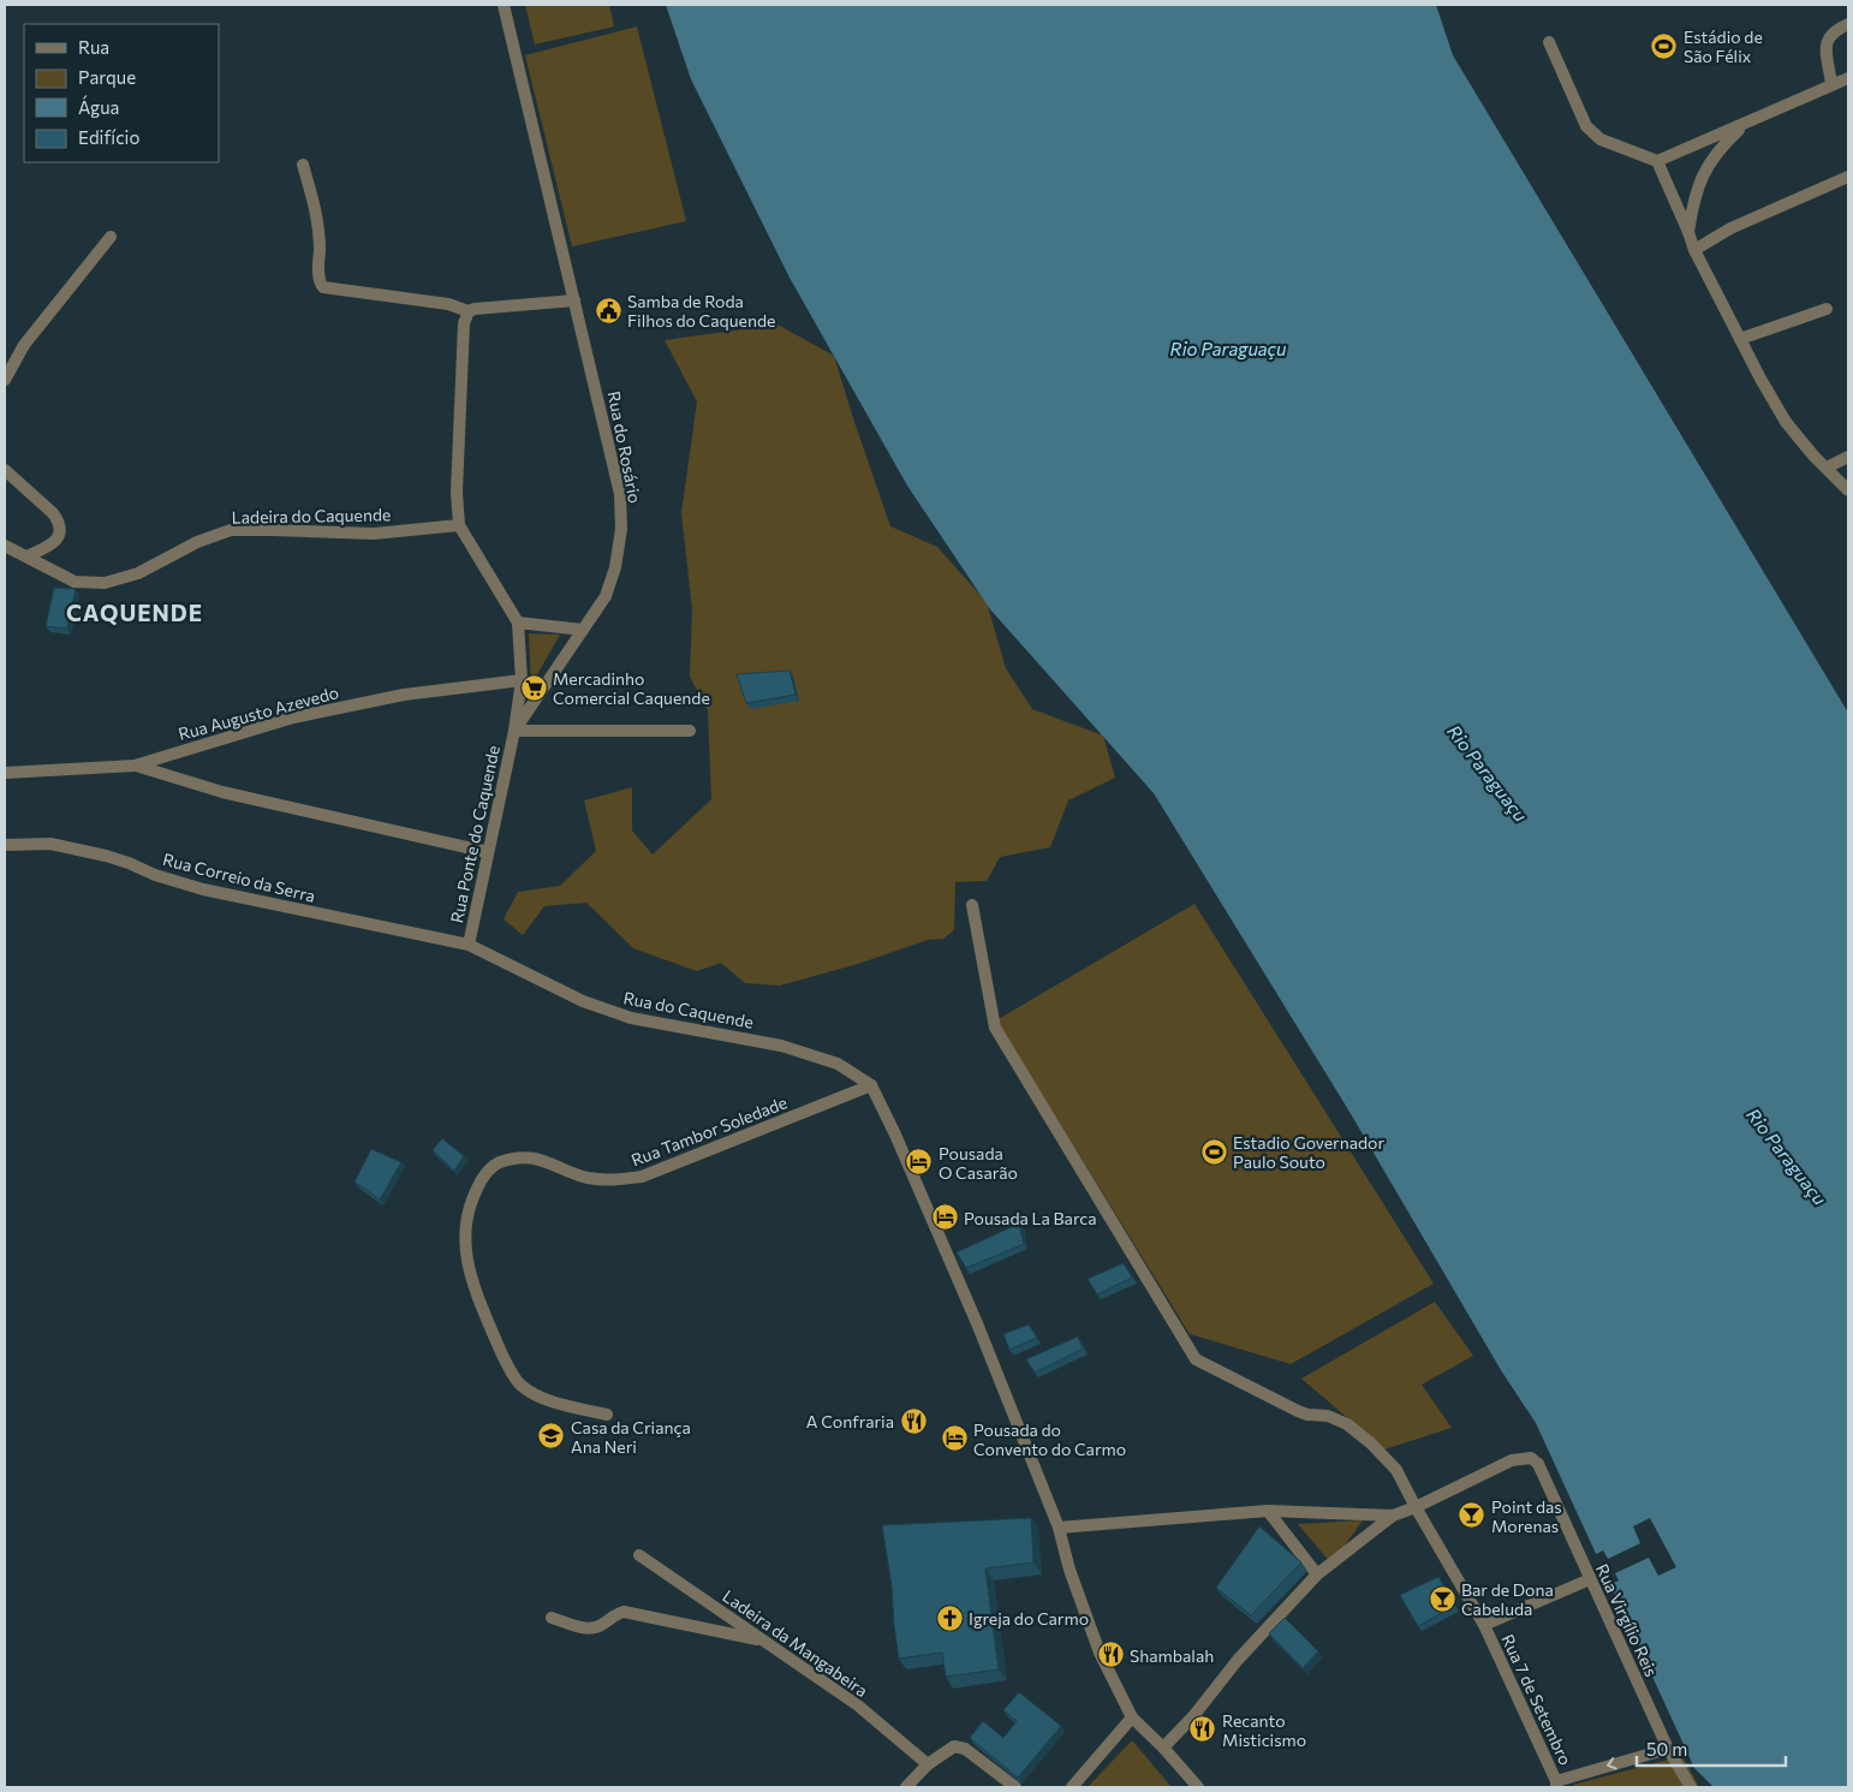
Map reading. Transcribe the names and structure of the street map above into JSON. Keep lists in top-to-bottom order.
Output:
{
  "streets": {
    "street": [
      "Rua do Rosário",
      "Ladeira do Caquende",
      "Rua Augusto Azevedo",
      "Rua Ponte do Caquende",
      "Rua Correio da Serra",
      "Rua do Caquende",
      "Rua Tambor Soledade",
      "Rua Virgílio Reis",
      "Ladeira da Mangabeira",
      "Rua 7 de Setembro"
    ]
  },
  "crossings": [
    ["Rua do Rosário", "Rua Ponte do Caquende"],
    ["Rua Augusto Azevedo", "Rua Ponte do Caquende"],
    ["Rua Ponte do Caquende", "Rua Correio da Serra"],
    ["Rua Ponte do Caquende", "Rua do Caquende"],
    ["Rua Correio da Serra", "Rua do Caquende"],
    ["Rua do Caquende", "Rua Tambor Soledade"],
    ["Rua Virgílio Reis", "Rua 7 de Setembro"]
  ],
  "districts": ["CAQUENDE"],
  "water": ["Rio Paraguaçu"],
  "places": {
    "sports": ["Estádio de São Félix", "Estadio Governador Paulo Souto"],
    "public building": ["Samba de Roda Filhos do Caquende"],
    "supermarket": ["Mercadinho Comercial Caquende"],
    "hotel": ["Pousada O Casarão", "Pousada La Barca", "Pousada do Convento do Carmo"],
    "restaurant": ["A Confraria", "Shambalah", "Recanto Misticismo"],
    "school or university": ["Casa da Criança Ana Neri"],
    "bar": ["Point das Morenas", "Bar de Dona Cabeluda"],
    "church": ["Igreja do Carmo"]
  },
  "legend": [
    "Rua",
    "Parque",
    "Água",
    "Edifício"
  ],
  "scale_bar": "50 m"
}
